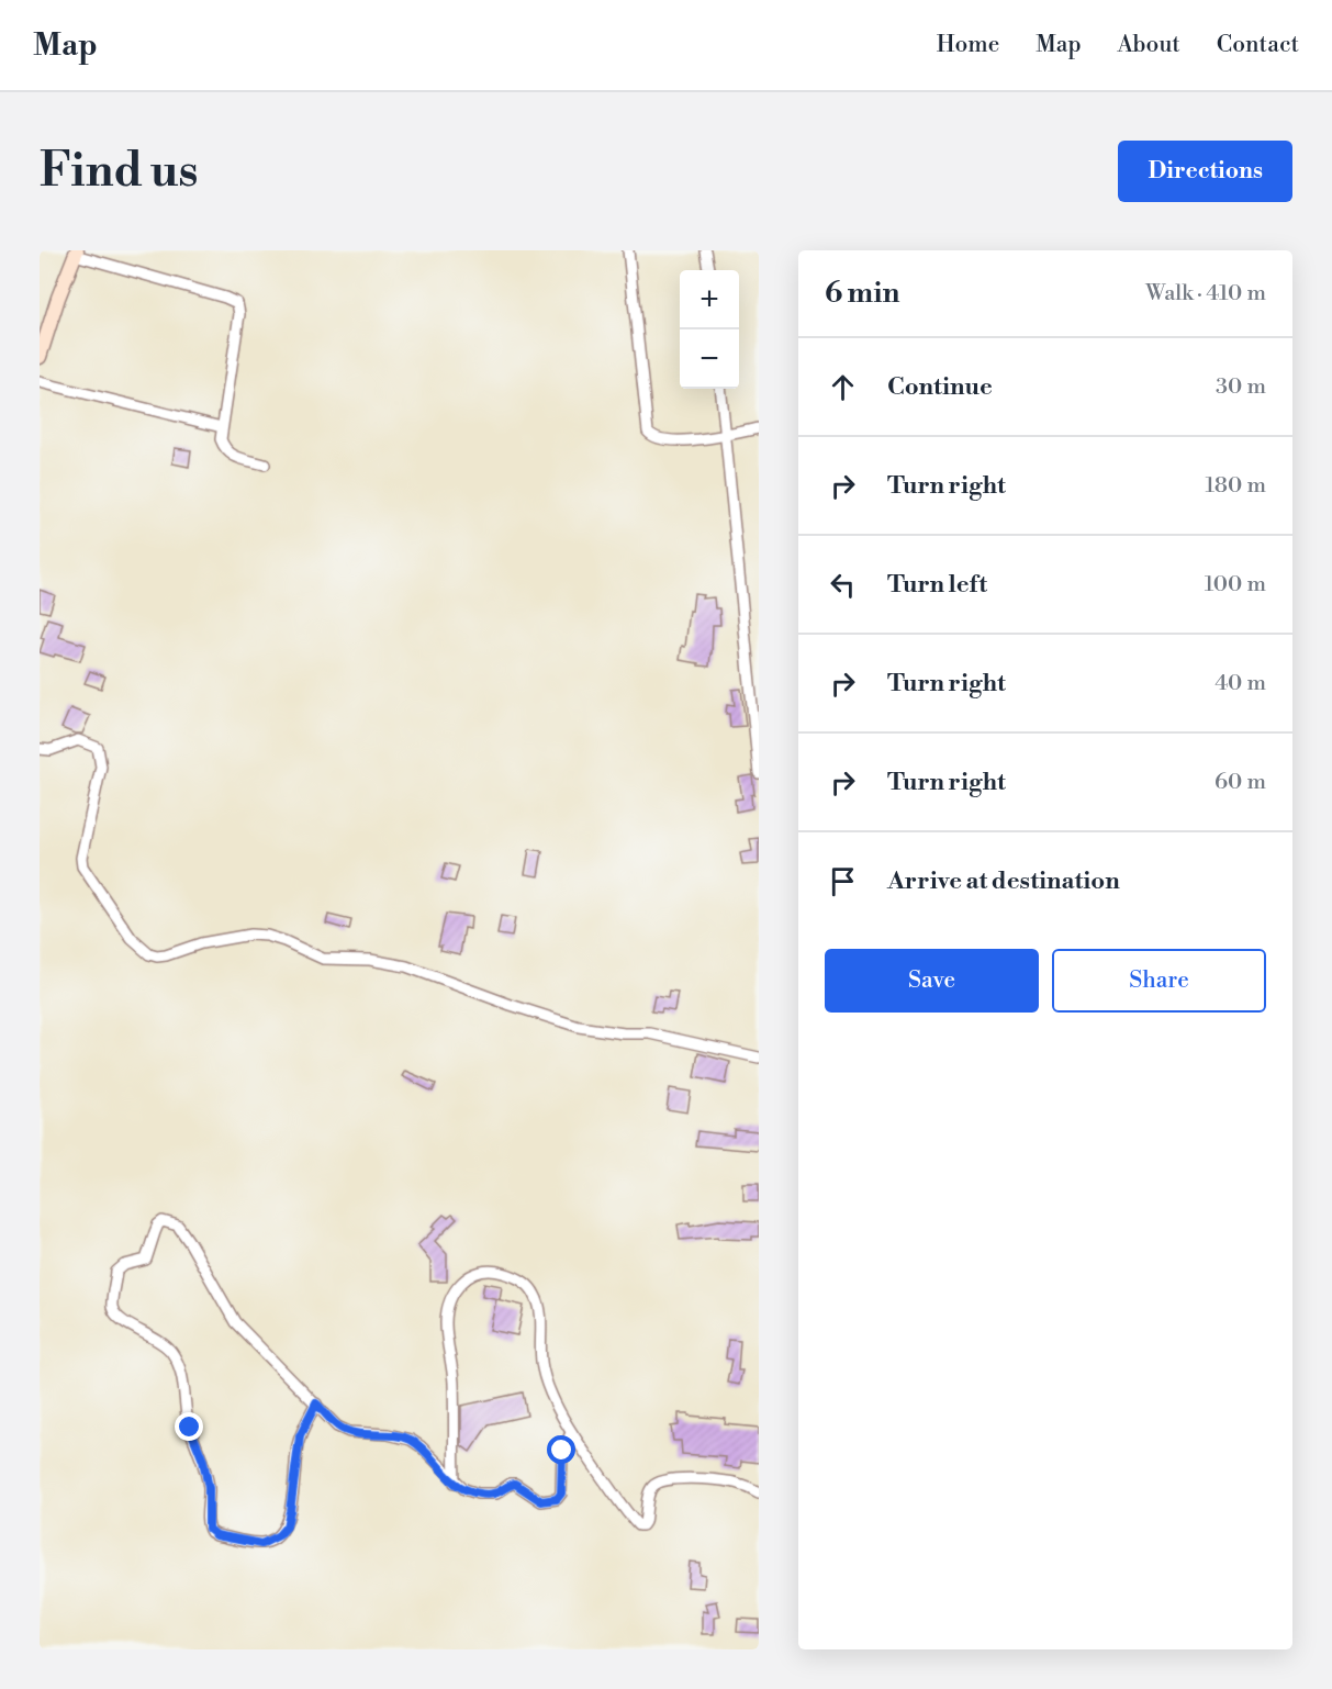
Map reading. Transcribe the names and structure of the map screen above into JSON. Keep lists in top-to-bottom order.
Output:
{
  "page": {
    "header": "Map",
    "nav": [
      "Home",
      "Map",
      "About",
      "Contact"
    ],
    "buttons": [
      "Directions",
      ["Save", "Share"]
    ],
    "title": "Find us",
    "heading": ["6 min", "Walk · 410 m"],
    "map_buttons": ["+", "−"],
    "list": [
      ["Continue", "30 m"],
      ["Turn right", "180 m"],
      ["Turn left", "100 m"],
      ["Turn right", "40 m"],
      ["Turn right", "60 m"],
      "Arrive at destination"
    ]
  }
}
